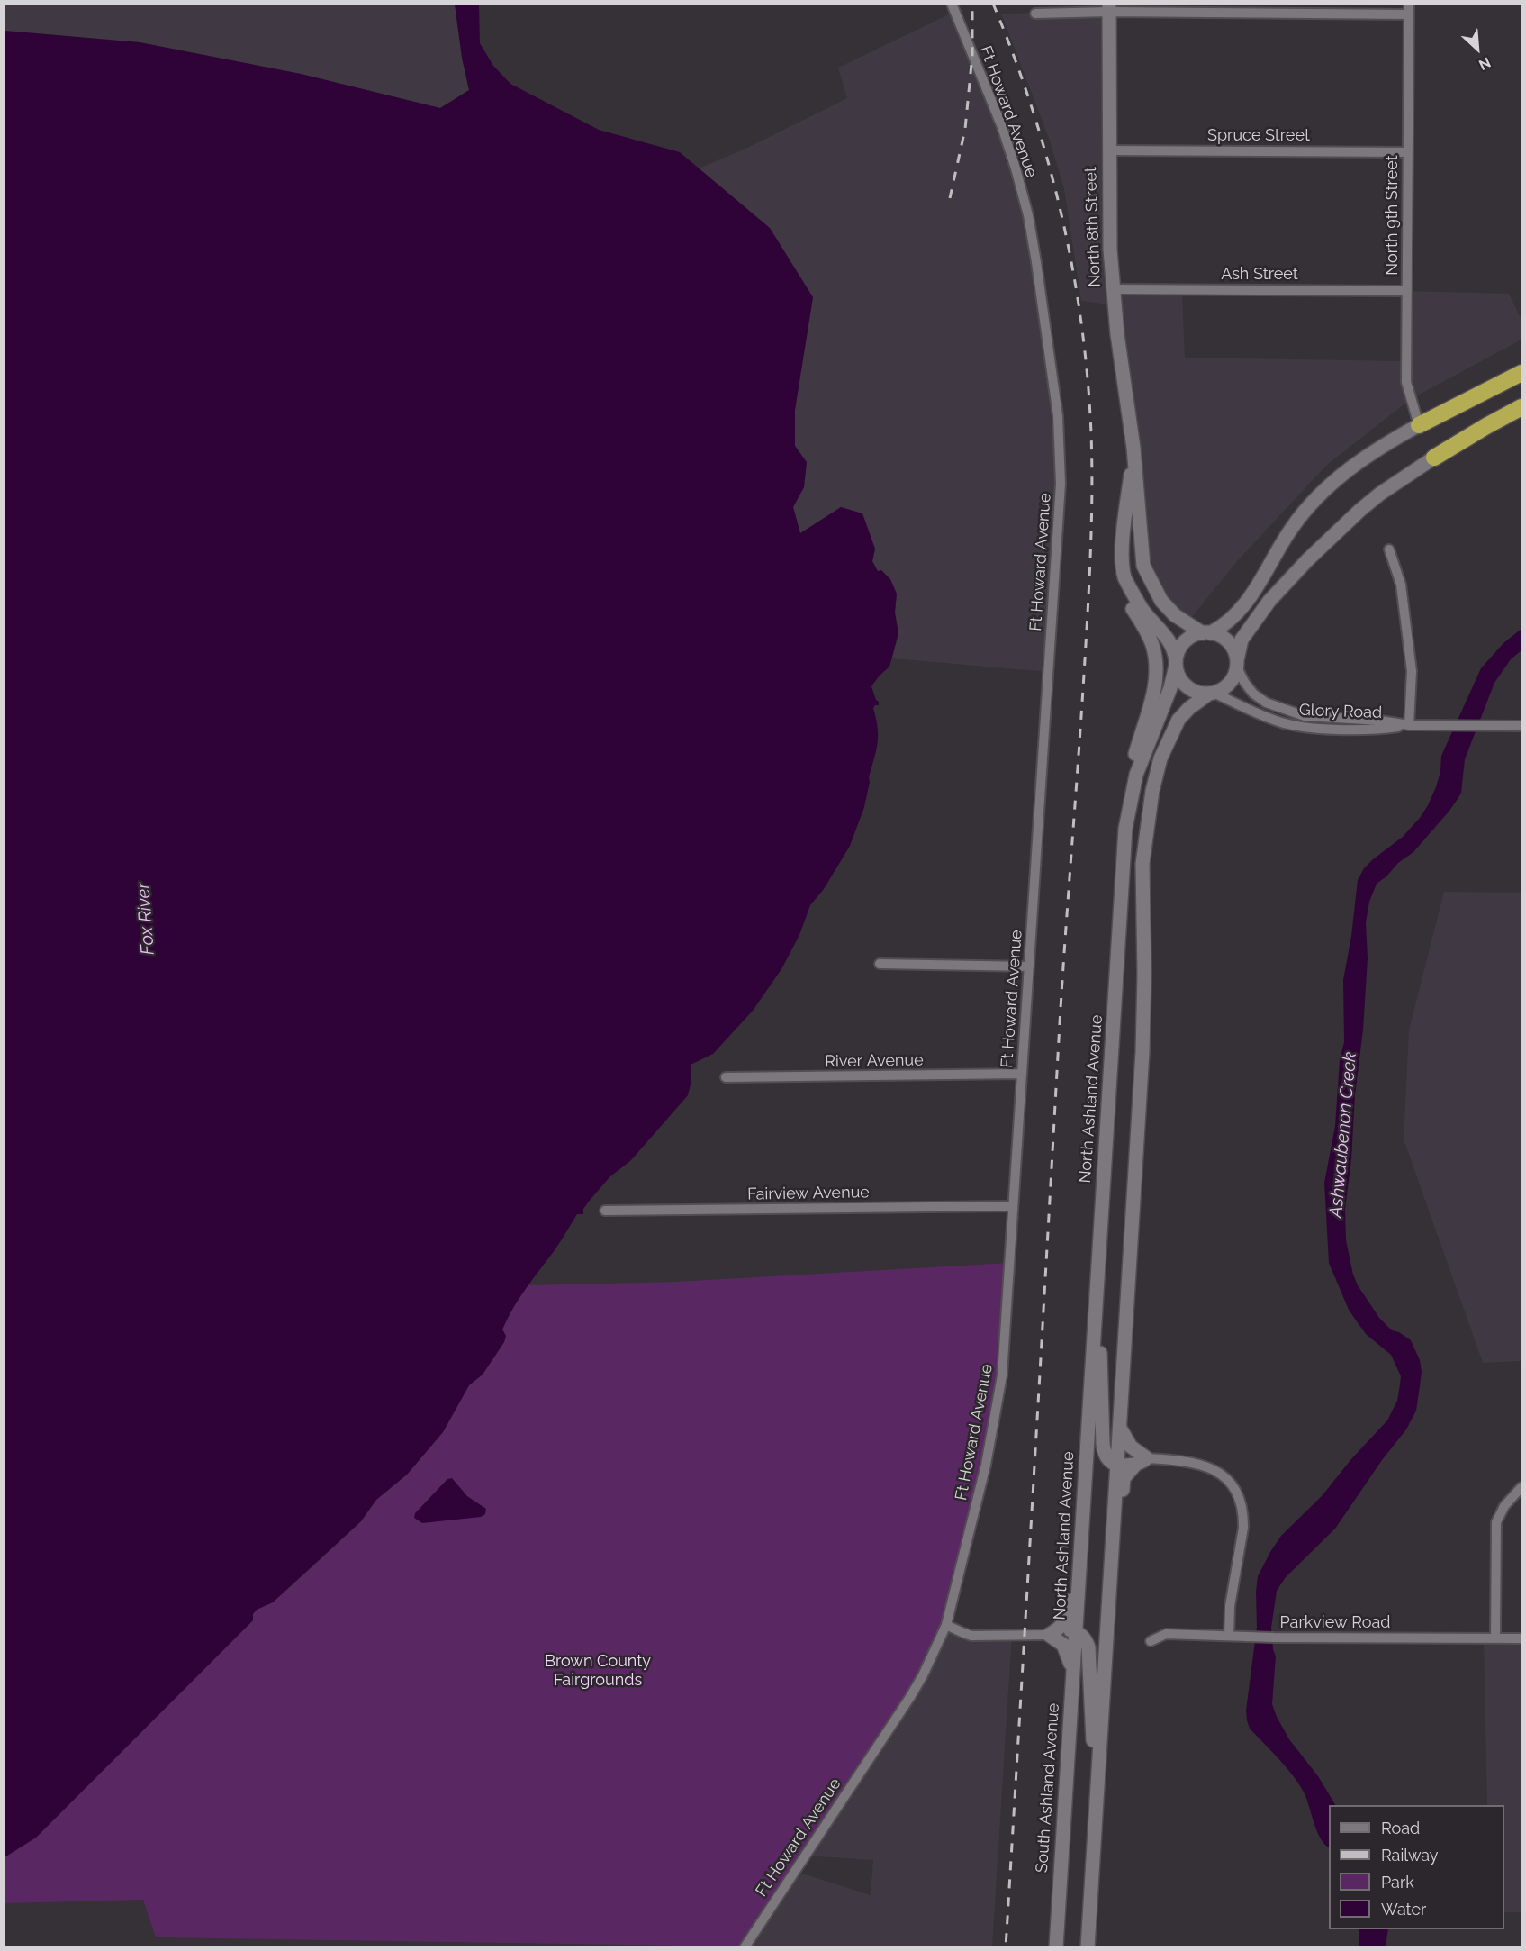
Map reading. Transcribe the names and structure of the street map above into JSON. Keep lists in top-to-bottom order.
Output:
{
  "streets": {
    "main road": ["North 8th Street", "North Ashland Avenue", "South Ashland Avenue"],
    "street": [
      "Ft Howard Avenue",
      "Spruce Street",
      "North 9th Street",
      "Ash Street",
      "Glory Road",
      "River Avenue",
      "Fairview Avenue",
      "Parkview Road"
    ]
  },
  "crossings": [
    ["Ft Howard Avenue", "River Avenue"],
    ["Ft Howard Avenue", "Fairview Avenue"],
    ["Spruce Street", "North 9th Street"],
    ["Spruce Street", "North 8th Street"],
    ["North 9th Street", "Ash Street"],
    ["North 8th Street", "Ash Street"],
    ["North 8th Street", "Glory Road"],
    ["North 8th Street", "North Ashland Avenue"],
    ["North Ashland Avenue", "South Ashland Avenue"]
  ],
  "water": ["Fox River", "Ashwaubenon Creek"],
  "parks": ["Brown County Fairgrounds"],
  "legend": [
    "Road",
    "Railway",
    "Park",
    "Water"
  ],
  "north": "bottom right"
}
